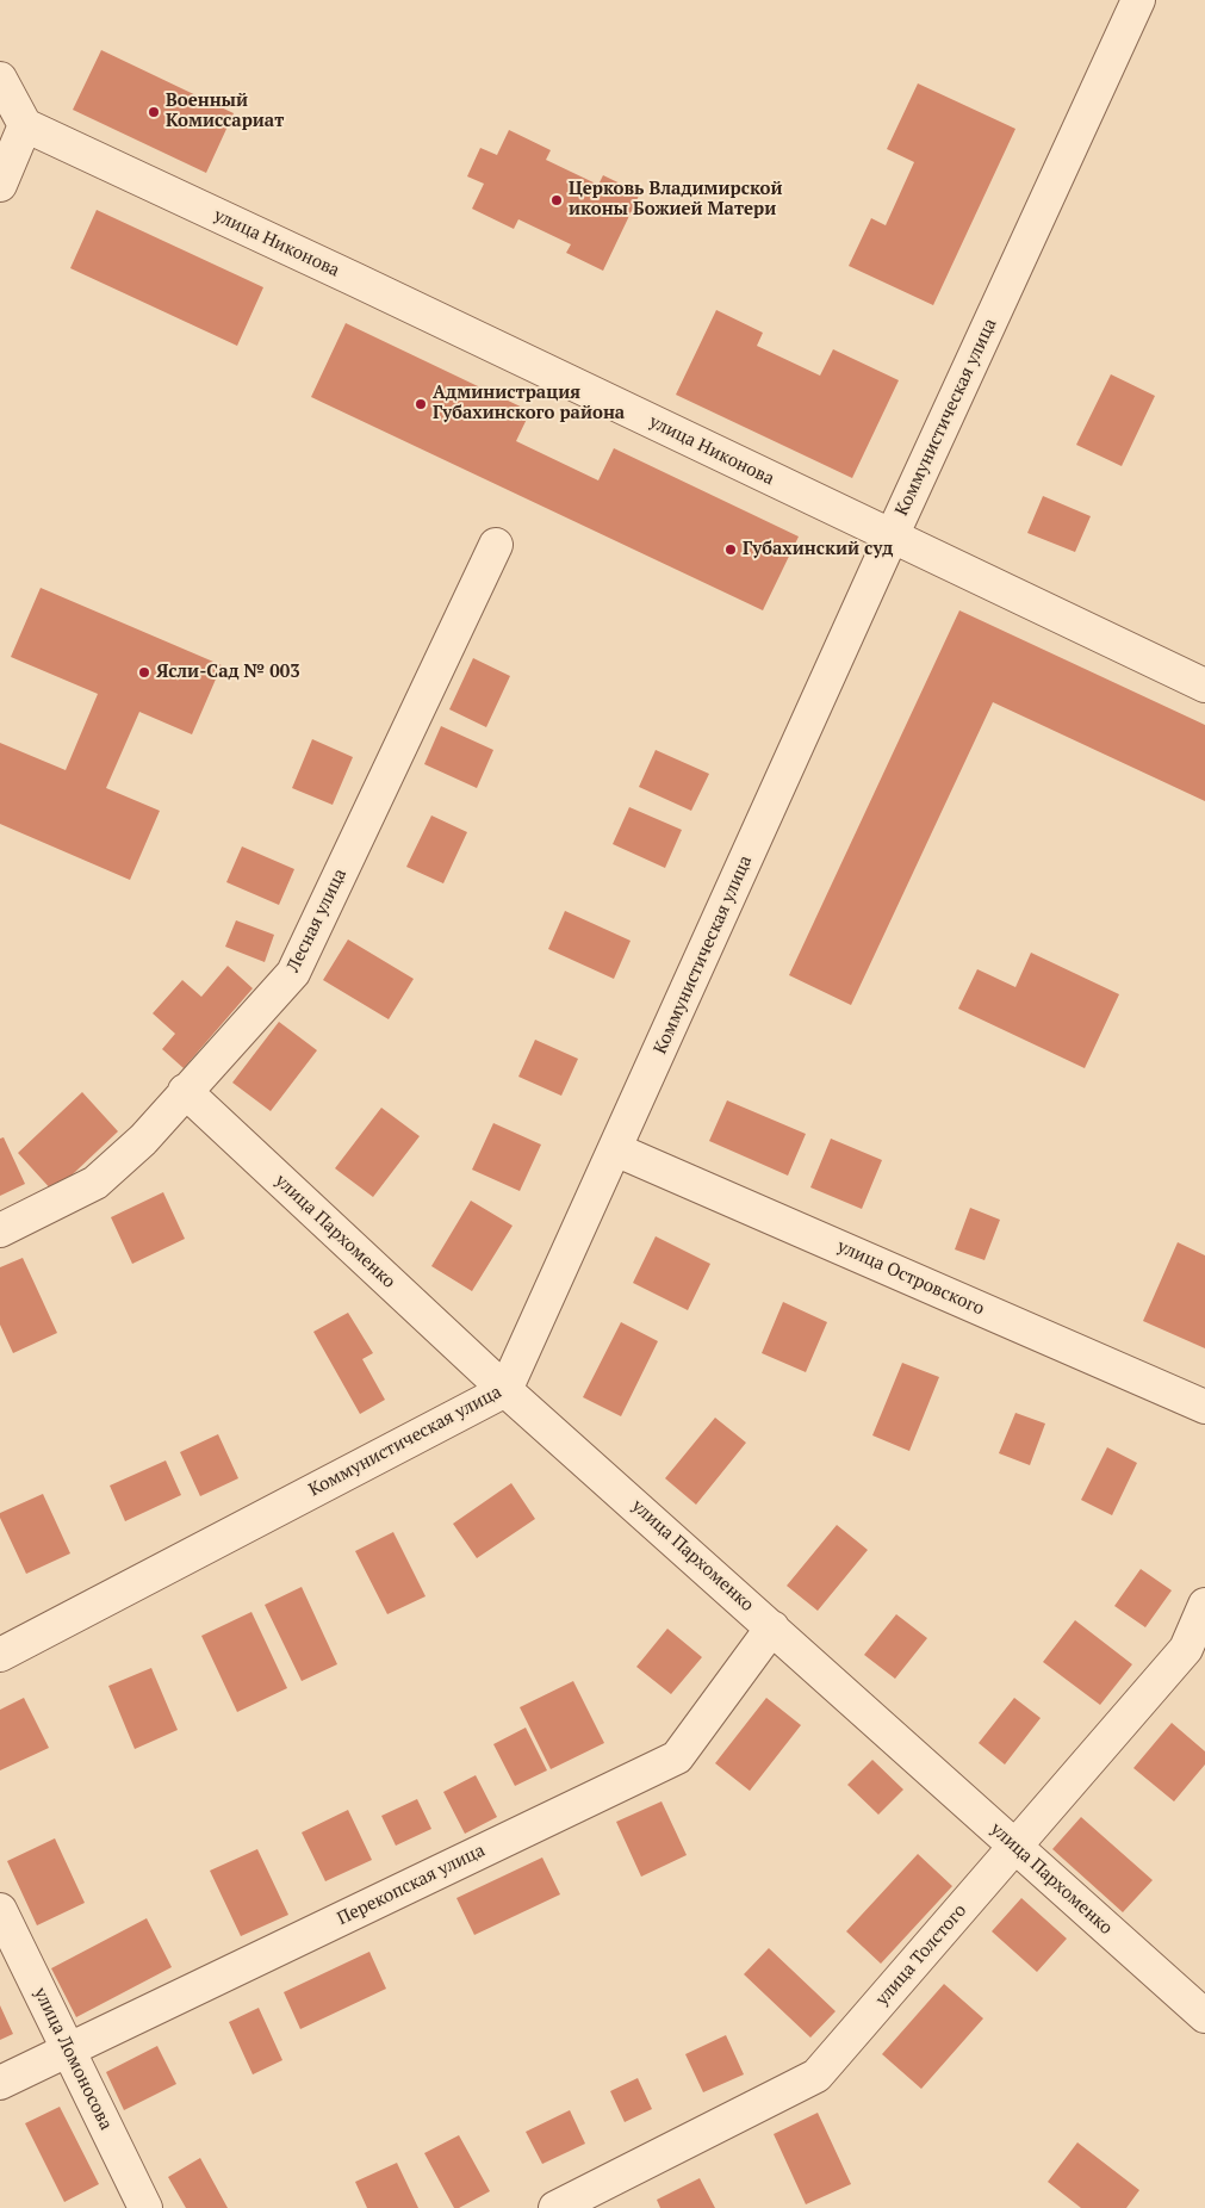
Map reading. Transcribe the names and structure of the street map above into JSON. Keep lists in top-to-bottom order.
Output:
{
  "streets": {
    "street": [
      "улица Никонова",
      "Коммунистическая улица",
      "Лесная улица",
      "улица Пархоменко",
      "улица Островского",
      "Перекопская улица",
      "улица Толстого",
      "улица Ломоносова"
    ]
  },
  "crossings": [
    ["улица Никонова", "Коммунистическая улица"],
    ["Коммунистическая улица", "улица Пархоменко"],
    ["Коммунистическая улица", "улица Островского"],
    ["Лесная улица", "улица Пархоменко"],
    ["улица Пархоменко", "Перекопская улица"],
    ["улица Пархоменко", "улица Толстого"],
    ["Перекопская улица", "улица Ломоносова"]
  ],
  "places": [
    "Военный Комиссариат",
    "Церковь Владимирской иконы Божией Матери",
    "Администрация Губахинского района",
    "Губахинский суд",
    "Ясли-Сад № 003"
  ]
}
